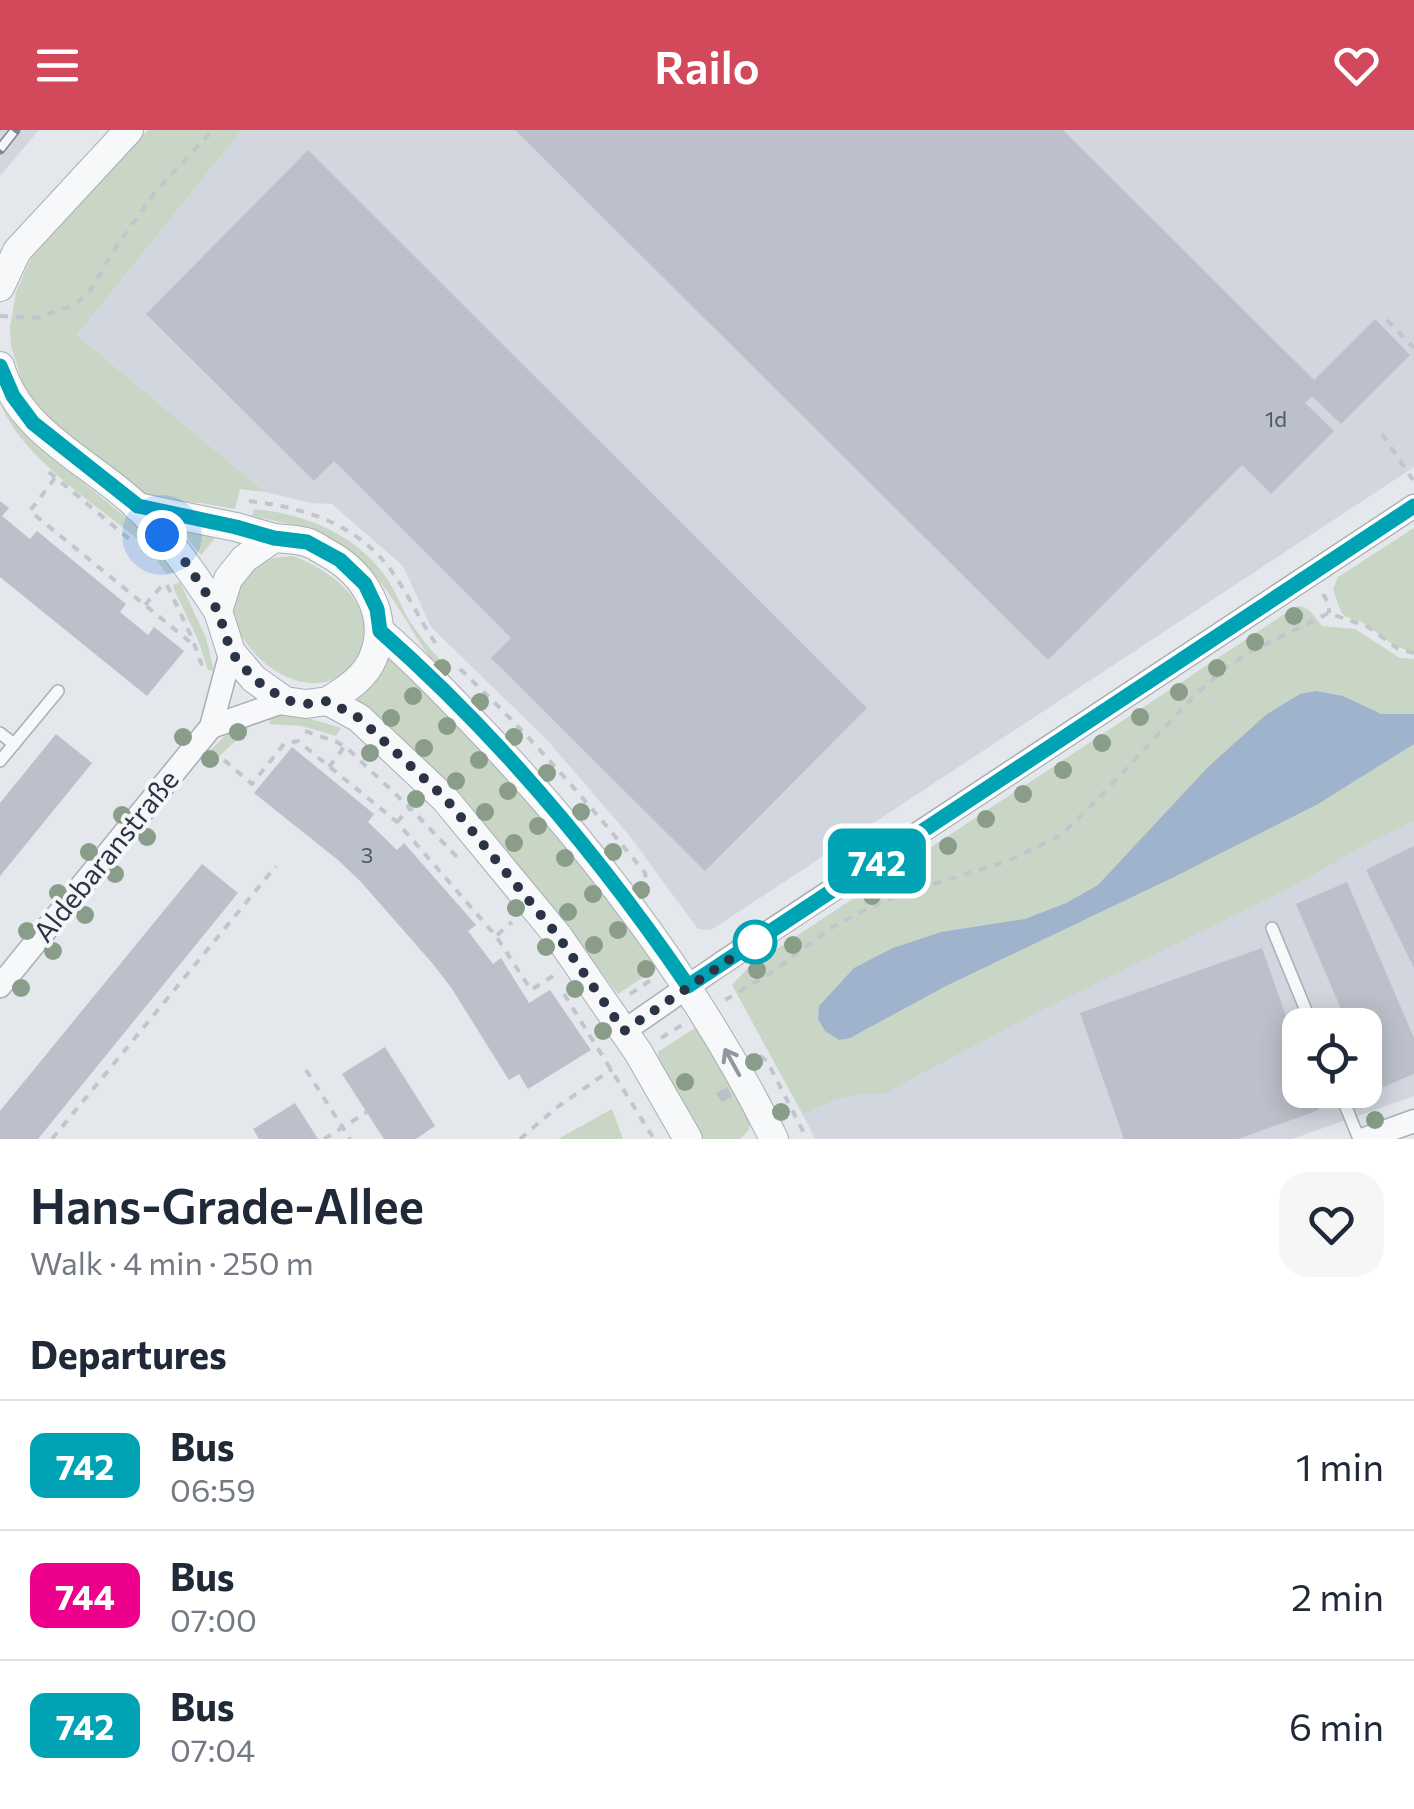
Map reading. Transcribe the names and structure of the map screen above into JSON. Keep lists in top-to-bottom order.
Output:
{
  "streets": {
    "street": ["Aldebaranstraße"]
  },
  "lines": ["bus line 742"],
  "house_numbers": ["1d", "3"],
  "page": {
    "header": "Railo",
    "on_map": "742",
    "heading": [
      ["Hans-Grade-Allee", "Walk · 4 min · 250 m"],
      "Departures"
    ],
    "list": [
      {
        "mark": "742",
        "name": "Bus",
        "note": "06:59",
        "value": "1 min"
      },
      {
        "mark": "744",
        "name": "Bus",
        "note": "07:00",
        "value": "2 min"
      },
      {
        "mark": "742",
        "name": "Bus",
        "note": "07:04",
        "value": "6 min"
      }
    ]
  }
}
